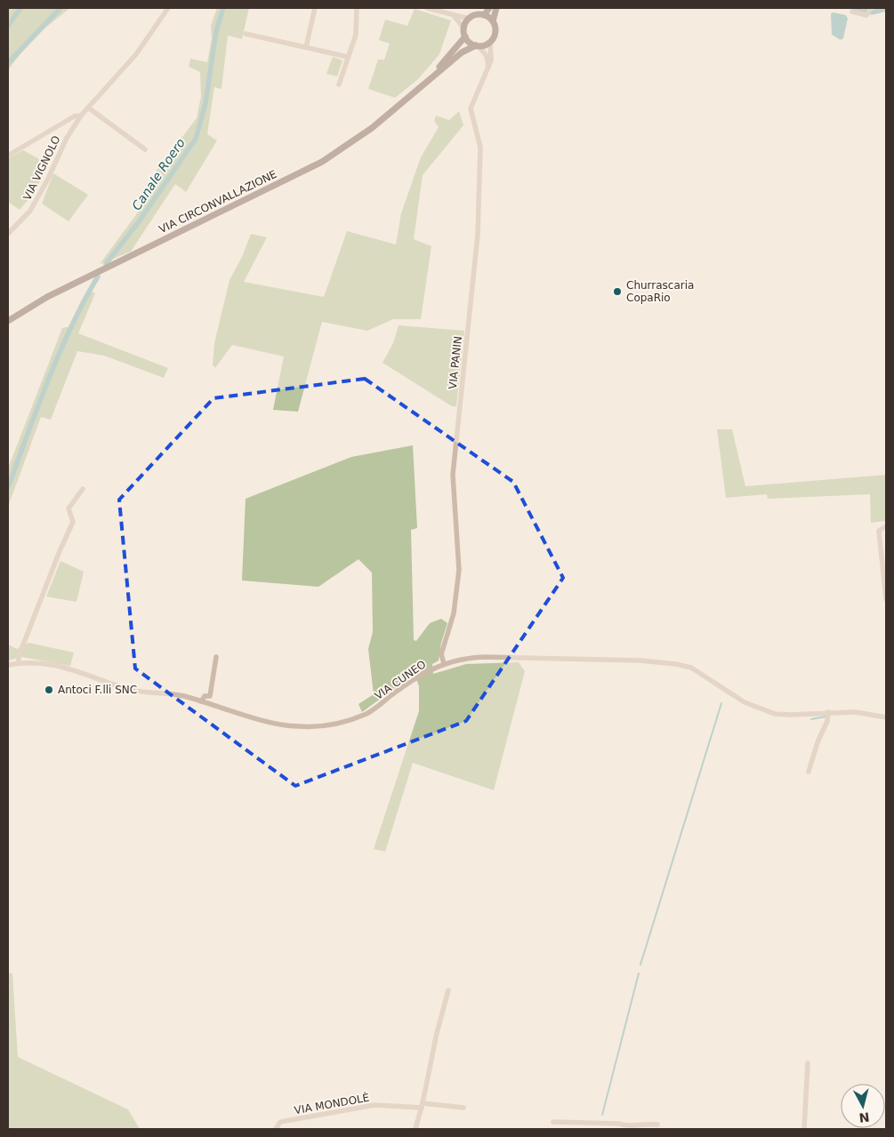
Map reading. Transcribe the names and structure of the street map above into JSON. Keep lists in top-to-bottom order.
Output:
{
  "streets": {
    "main road": ["VIA CIRCONVALLAZIONE"],
    "street": [
      "VIA VIGNOLO",
      "VIA PANIN",
      "VIA CUNEO",
      "VIA MONDOLÈ"
    ]
  },
  "crossings": [
    ["VIA CIRCONVALLAZIONE", "VIA PANIN"],
    ["VIA PANIN", "VIA CUNEO"]
  ],
  "water": ["Canale Roero"],
  "places": ["Churrascaria CopaRio", "Antoci F.lli SNC"],
  "north": "bottom"
}
